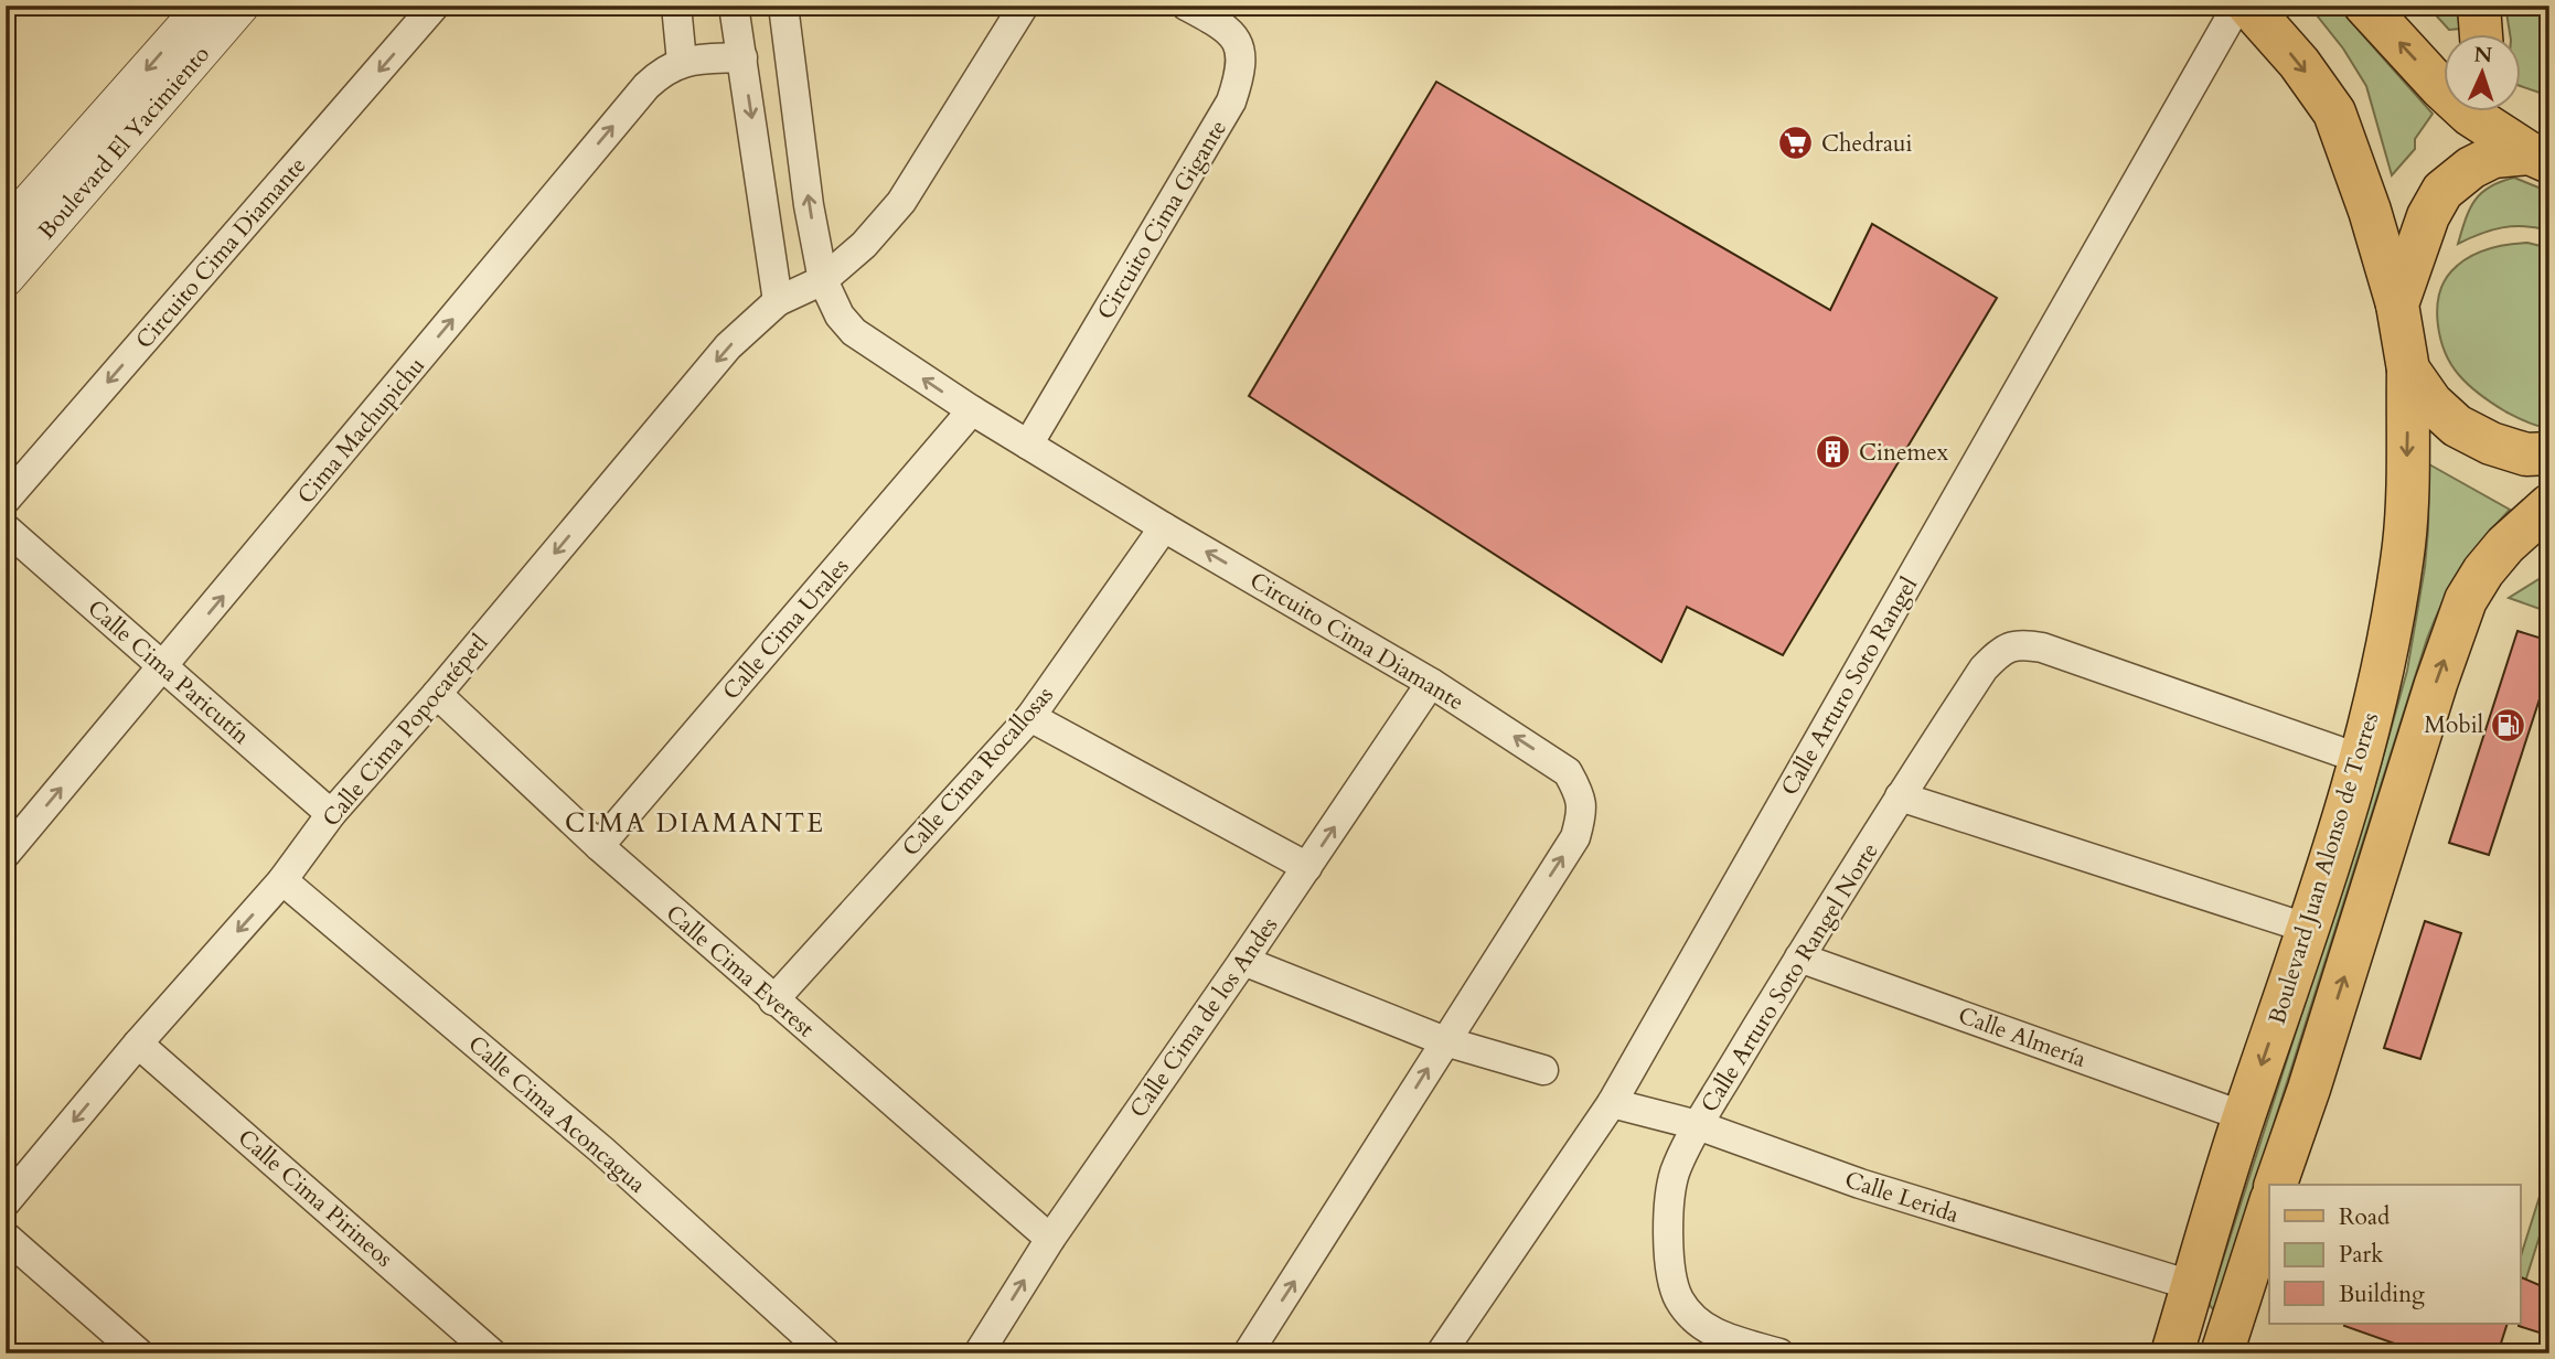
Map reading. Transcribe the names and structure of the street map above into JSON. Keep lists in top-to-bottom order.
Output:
{
  "streets": {
    "main road": ["Boulevard Juan Alonso de Torres"],
    "street": [
      "Boulevard El Yacimiento",
      "Circuito Cima Gigante",
      "Circuito Cima Diamante",
      "Cima Machupichu",
      "Calle Cima Urales",
      "Calle Cima Paricutín",
      "Calle Arturo Soto Rangel",
      "Calle Cima Popocatépetl",
      "Calle Cima Rocallosas",
      "Calle Cima Everest",
      "Calle Arturo Soto Rangel Norte",
      "Calle Cima de los Andes",
      "Calle Almería",
      "Calle Cima Aconcagua",
      "Calle Lerida",
      "Calle Cima Pirineos"
    ]
  },
  "crossings": [
    ["Circuito Cima Gigante", "Circuito Cima Diamante"],
    ["Circuito Cima Diamante", "Calle Cima Urales"],
    ["Circuito Cima Diamante", "Calle Cima Popocatépetl"],
    ["Circuito Cima Diamante", "Calle Cima Rocallosas"],
    ["Circuito Cima Diamante", "Calle Cima de los Andes"],
    ["Cima Machupichu", "Calle Cima Paricutín"],
    ["Calle Cima Urales", "Calle Cima Everest"],
    ["Calle Cima Paricutín", "Calle Cima Popocatépetl"],
    ["Calle Arturo Soto Rangel", "Calle Lerida"],
    ["Calle Cima Popocatépetl", "Calle Cima Everest"],
    ["Calle Cima Popocatépetl", "Calle Cima Aconcagua"],
    ["Calle Cima Popocatépetl", "Calle Cima Pirineos"],
    ["Calle Cima Rocallosas", "Calle Cima Everest"],
    ["Boulevard Juan Alonso de Torres", "Calle Arturo Soto Rangel Norte"],
    ["Boulevard Juan Alonso de Torres", "Calle Almería"],
    ["Boulevard Juan Alonso de Torres", "Calle Lerida"],
    ["Calle Cima Everest", "Calle Cima de los Andes"],
    ["Calle Arturo Soto Rangel Norte", "Calle Almería"],
    ["Calle Arturo Soto Rangel Norte", "Calle Lerida"]
  ],
  "one_way": ["Cima Machupichu", "Calle Cima Popocatépetl", "Calle Cima de los Andes"],
  "districts": ["CIMA DIAMANTE"],
  "places": {
    "supermarket": ["Chedraui"],
    "building": ["Cinemex"],
    "fuel station": ["Mobil"]
  },
  "legend": ["Road", "Park", "Building"],
  "north": "top"
}
